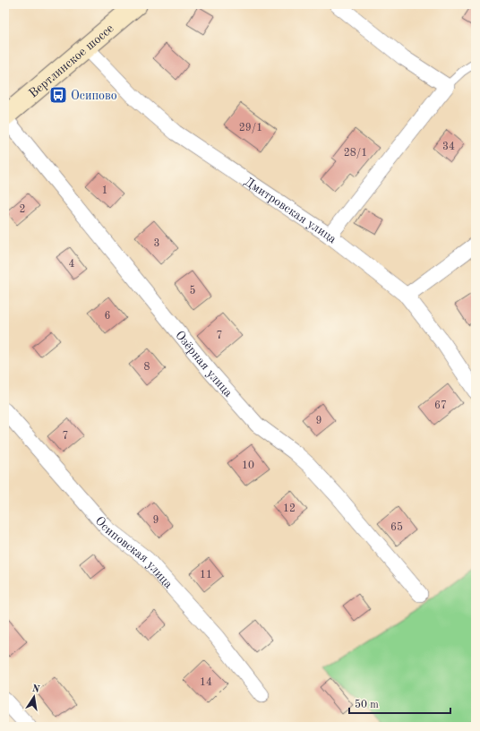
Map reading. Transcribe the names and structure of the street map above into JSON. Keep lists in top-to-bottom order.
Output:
{
  "streets": {
    "main road": ["Вертлинское шоссе"],
    "street": ["Дмитровская улица", "Озёрная улица", "Осиповская улица"]
  },
  "crossings": [
    ["Вертлинское шоссе", "Дмитровская улица"],
    ["Вертлинское шоссе", "Озёрная улица"]
  ],
  "places": {
    "bus stop": ["Осипово"]
  },
  "house_numbers": [
    "29/1",
    "34",
    "28/1",
    "1",
    "2",
    "3",
    "4",
    "5",
    "6",
    "7",
    "8",
    "67",
    "9",
    "7",
    "10",
    "12",
    "9",
    "65",
    "11",
    "14"
  ],
  "scale_bar": "50 m",
  "north": "top"
}
